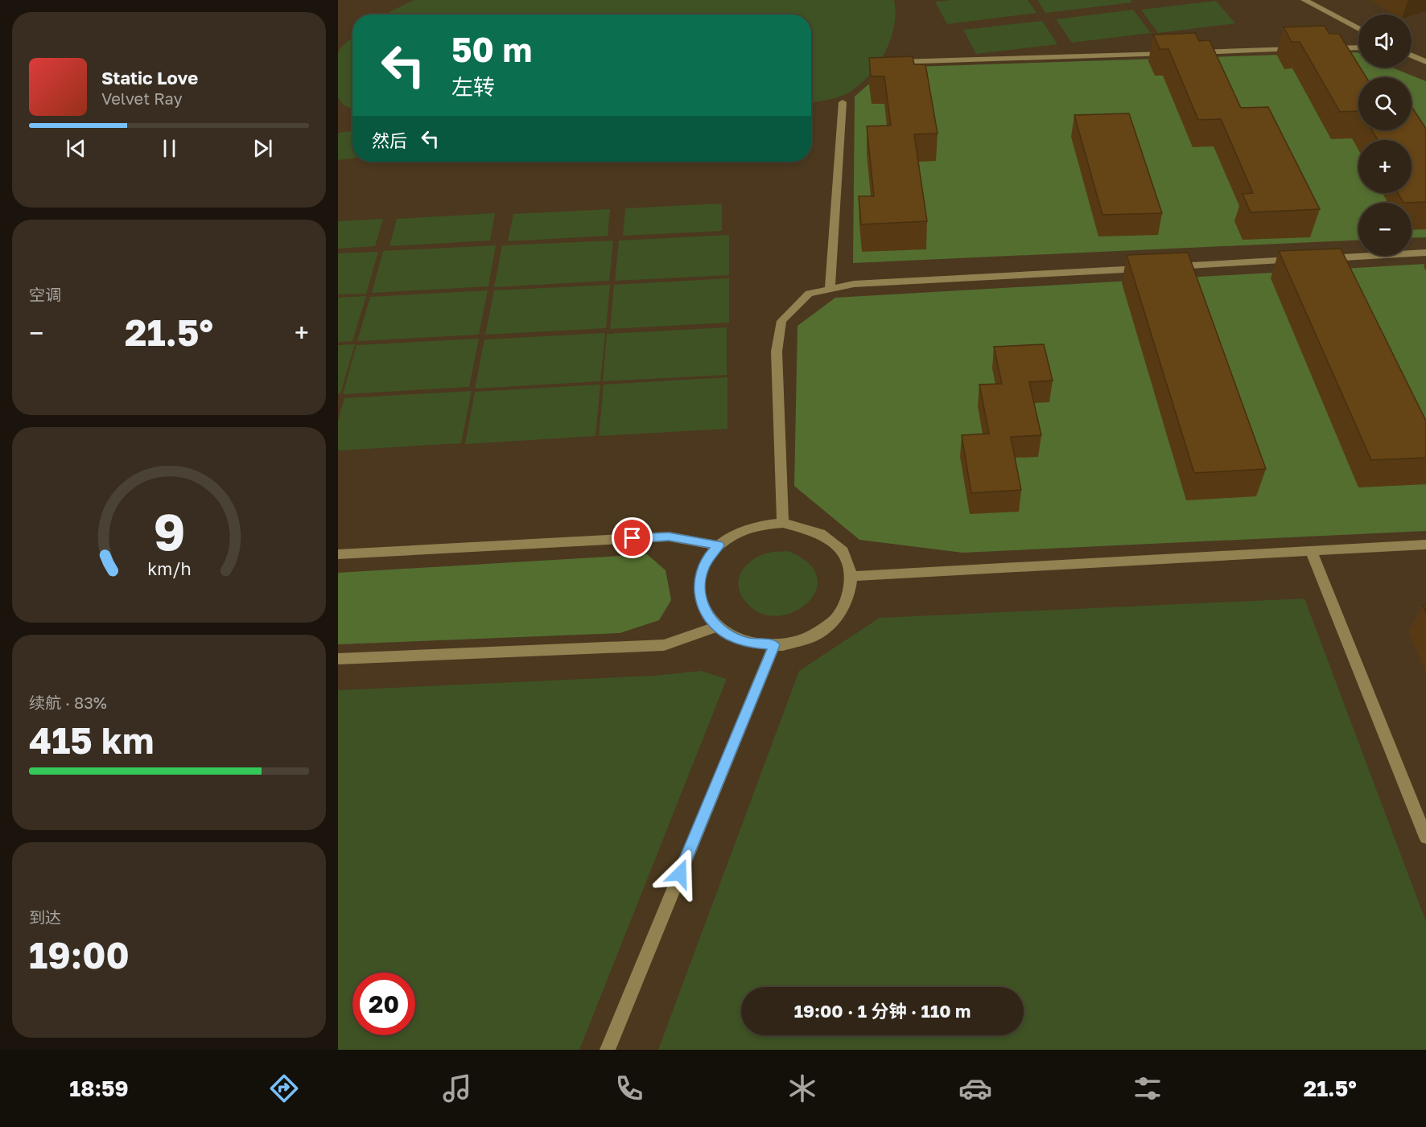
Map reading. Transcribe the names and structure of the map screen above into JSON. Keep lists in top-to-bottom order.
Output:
{
  "page": {
    "map_buttons": ["+", "−"],
    "turn": ["50 m", "左转"],
    "song": ["Static Love", "Velvet Ray"],
    "then": "然后",
    "tile": [
      "空调",
      ["续航 · 83%", "415 km"],
      ["到达", "19:00"]
    ],
    "heat": ["−", "21.5°", "+"],
    "limit": "20",
    "trip": "19:00 · 1 分钟 · 110 m",
    "tabs": ["18:59", "21.5°"],
    "gauge": ["9", "km/h"]
  }
}
